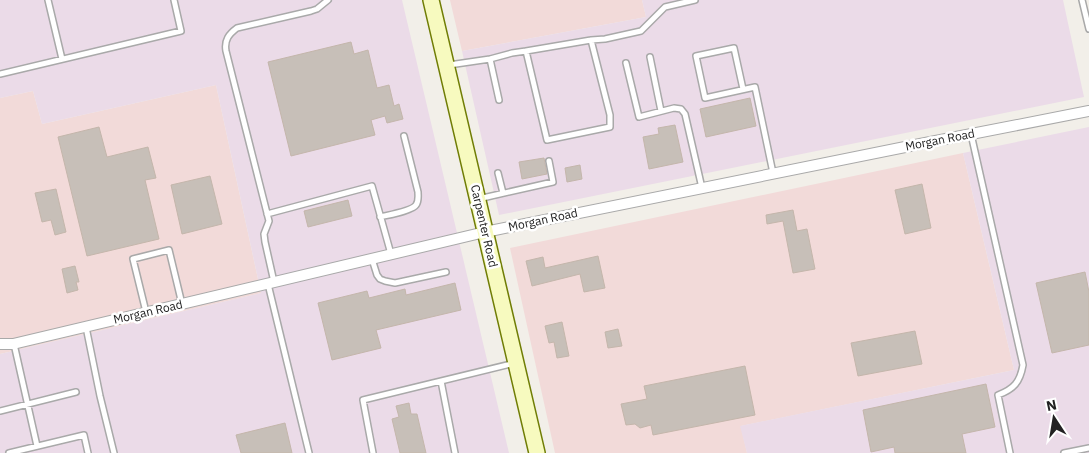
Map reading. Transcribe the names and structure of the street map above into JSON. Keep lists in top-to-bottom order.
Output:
{
  "streets": {
    "main road": ["Carpenter Road"],
    "street": ["Morgan Road"]
  },
  "crossings": [
    ["Morgan Road", "Carpenter Road"]
  ],
  "north": "top"
}
